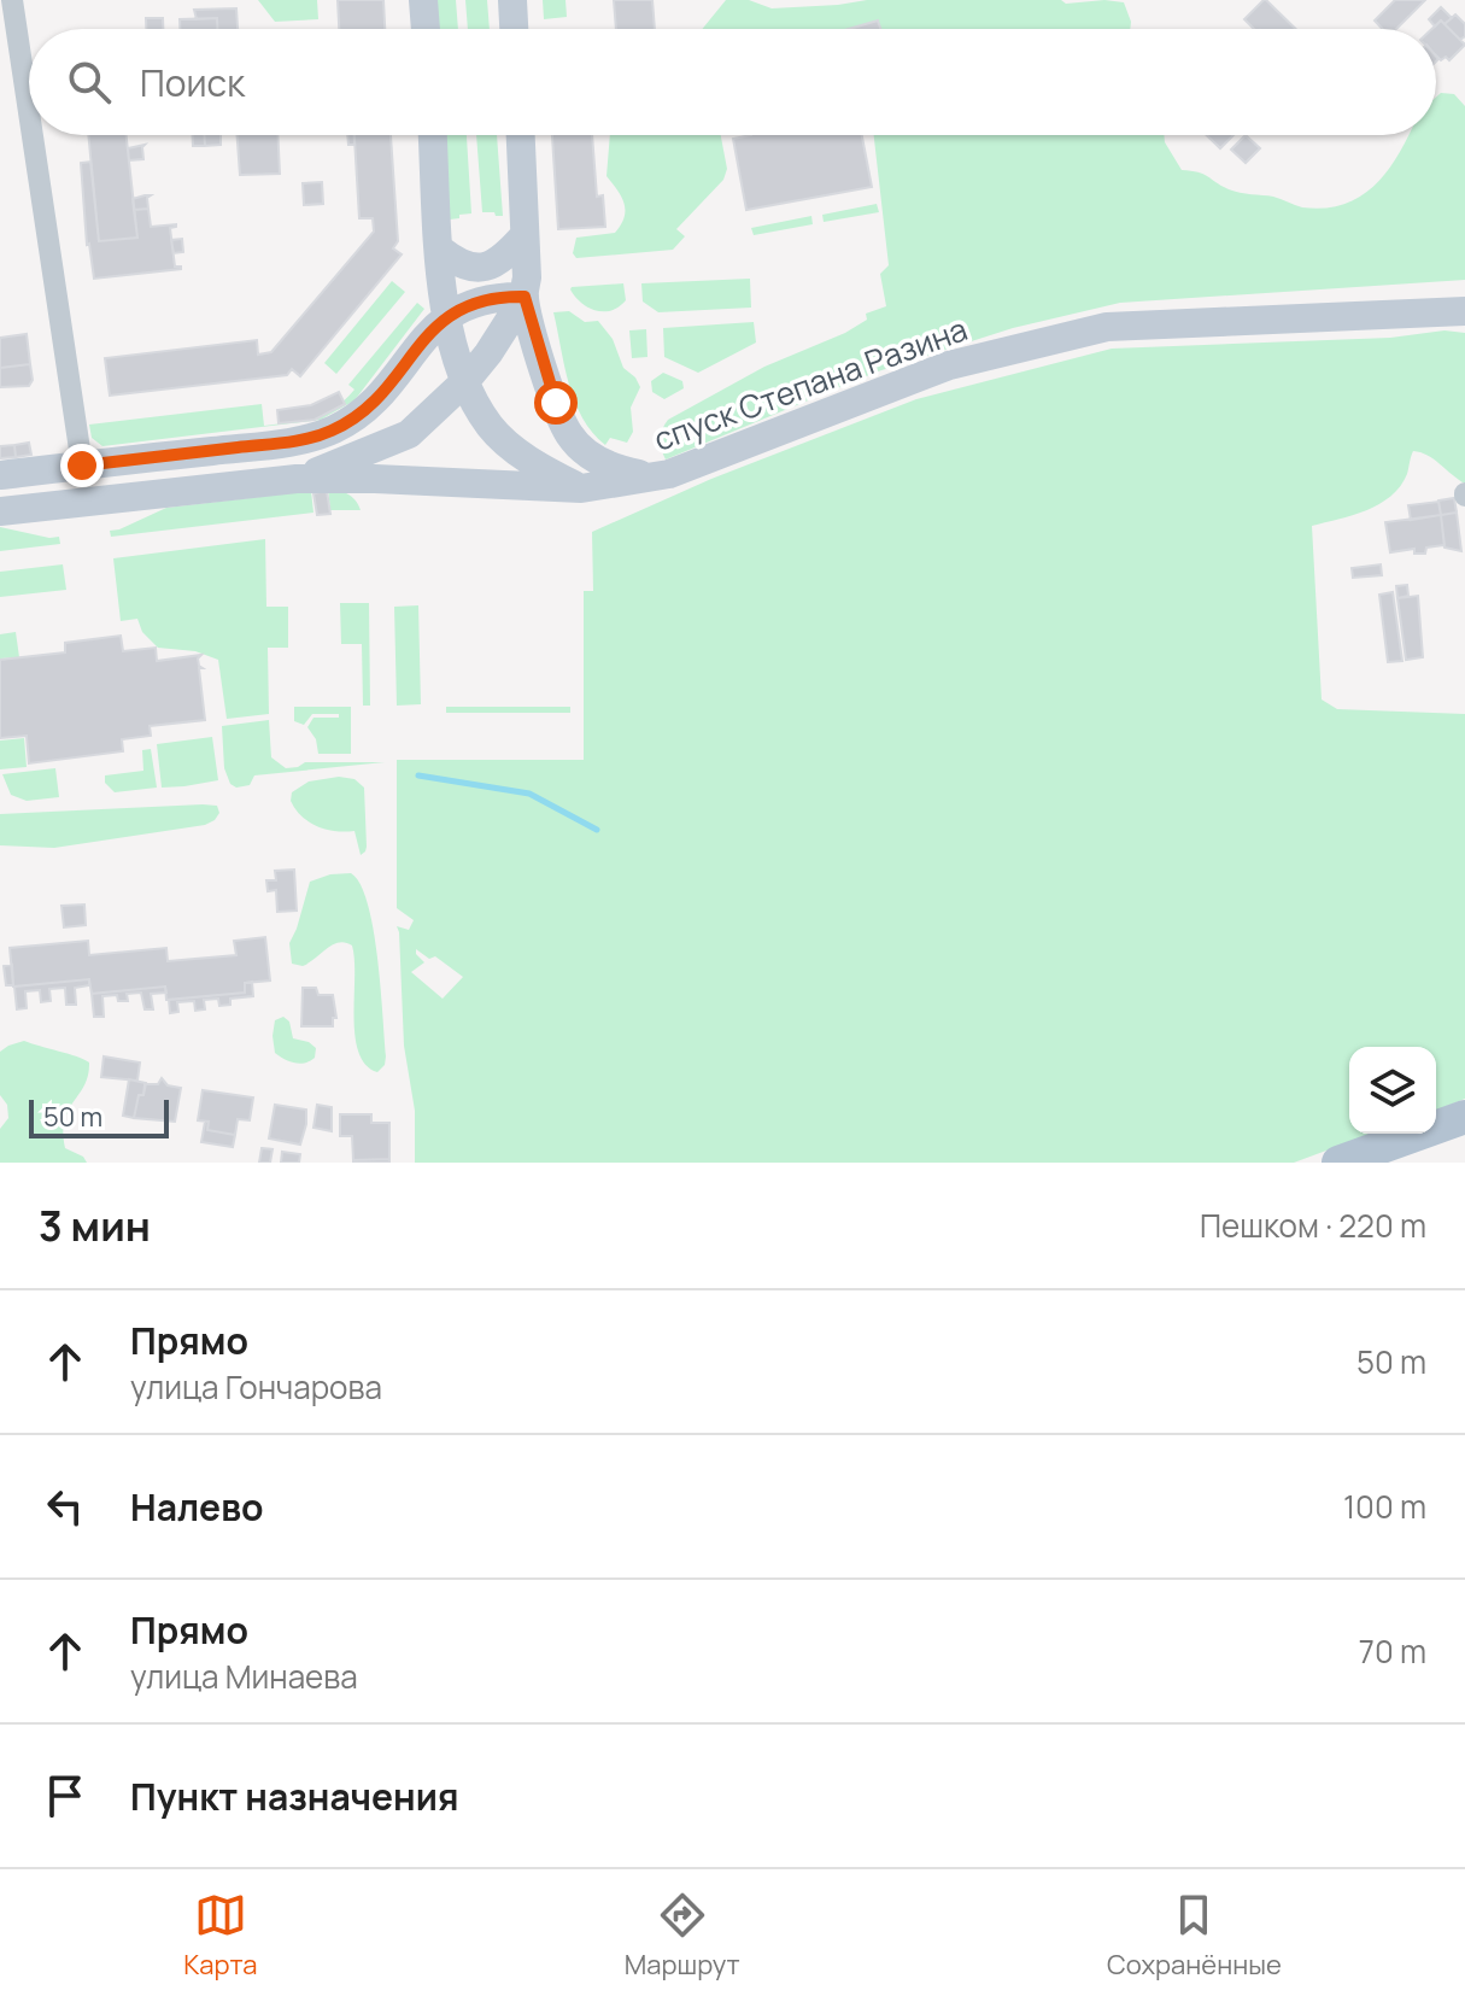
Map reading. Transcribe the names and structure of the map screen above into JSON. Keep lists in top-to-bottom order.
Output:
{
  "streets": {
    "main road": ["спуск Степана Разина"]
  },
  "scale_bar": "50 m",
  "page": {
    "search": "Поиск",
    "scale": "50 m",
    "heading": ["3 мин", "Пешком · 220 m"],
    "list": [
      ["Прямо", "улица Гончарова", "50 m"],
      ["Налево", "100 m"],
      ["Прямо", "улица Минаева", "70 m"],
      "Пункт назначения"
    ],
    "nav": ["Карта", "Маршрут", "Сохранённые"]
  }
}
